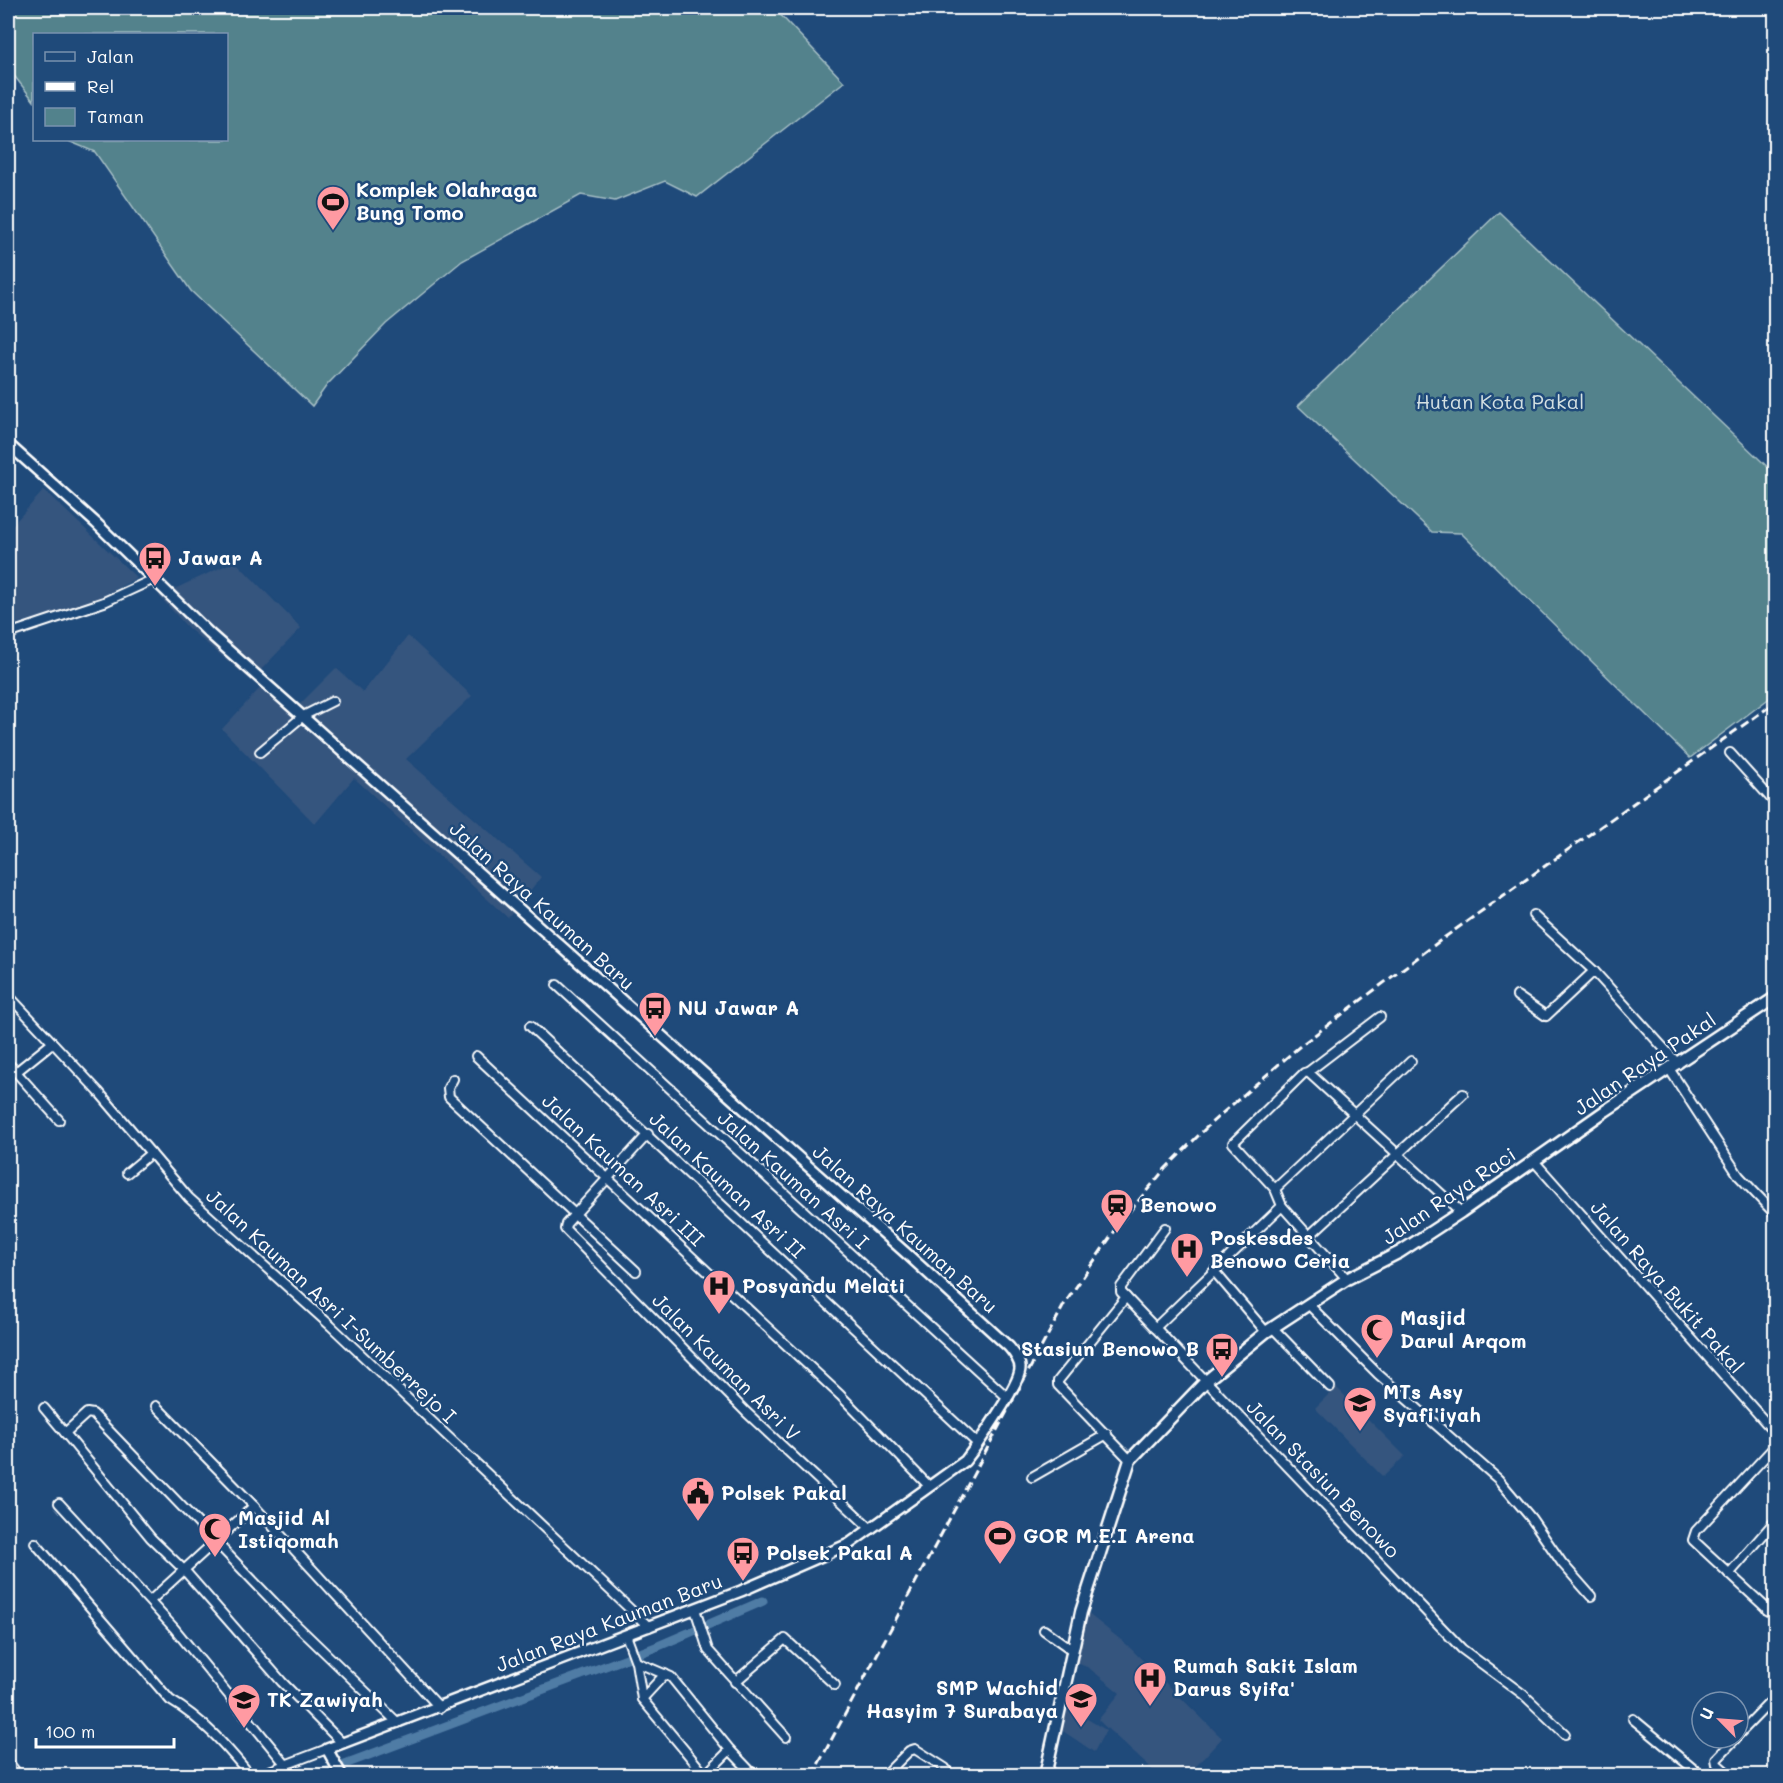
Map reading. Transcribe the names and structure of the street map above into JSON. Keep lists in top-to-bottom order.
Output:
{
  "streets": {
    "main road": ["Jalan Raya Pakal", "Jalan Raya Raci"],
    "street": [
      "Jalan Raya Kauman Baru",
      "Jalan Kauman Asri III",
      "Jalan Kauman Asri I",
      "Jalan Kauman Asri II",
      "Jalan Raya Bukit Pakal",
      "Jalan Kauman Asri I-Sumberrejo I",
      "Jalan Kauman Asri V",
      "Jalan Stasiun Benowo"
    ]
  },
  "crossings": [
    ["Jalan Raya Kauman Baru", "Jalan Kauman Asri III"],
    ["Jalan Raya Kauman Baru", "Jalan Kauman Asri I"],
    ["Jalan Raya Kauman Baru", "Jalan Kauman Asri II"],
    ["Jalan Raya Kauman Baru", "Jalan Kauman Asri I-Sumberrejo I"],
    ["Jalan Raya Kauman Baru", "Jalan Kauman Asri V"],
    ["Jalan Raya Pakal", "Jalan Raya Raci"],
    ["Jalan Raya Pakal", "Jalan Raya Bukit Pakal"],
    ["Jalan Raya Raci", "Jalan Raya Bukit Pakal"],
    ["Jalan Raya Raci", "Jalan Stasiun Benowo"]
  ],
  "parks": ["Hutan Kota Pakal"],
  "places": {
    "sports": ["Komplek Olahraga Bung Tomo", "GOR M.E.I Arena"],
    "bus stop": [
      "Jawar A",
      "NU Jawar A",
      "Stasiun Benowo B",
      "Polsek Pakal A"
    ],
    "station": ["Benowo"],
    "hospital": ["Poskesdes Benowo Ceria", "Posyandu Melati", "Rumah Sakit Islam Darus Syifa'"],
    "mosque": ["Masjid Darul Arqom", "Masjid Al Istiqomah"],
    "school or university": ["MTs Asy Syafi'iyah", "SMP Wachid Hasyim 7 Surabaya", "TK Zawiyah"],
    "public building": ["Polsek Pakal"]
  },
  "legend": ["Jalan", "Rel", "Taman"],
  "scale_bar": "100 m",
  "north": "top left"
}
